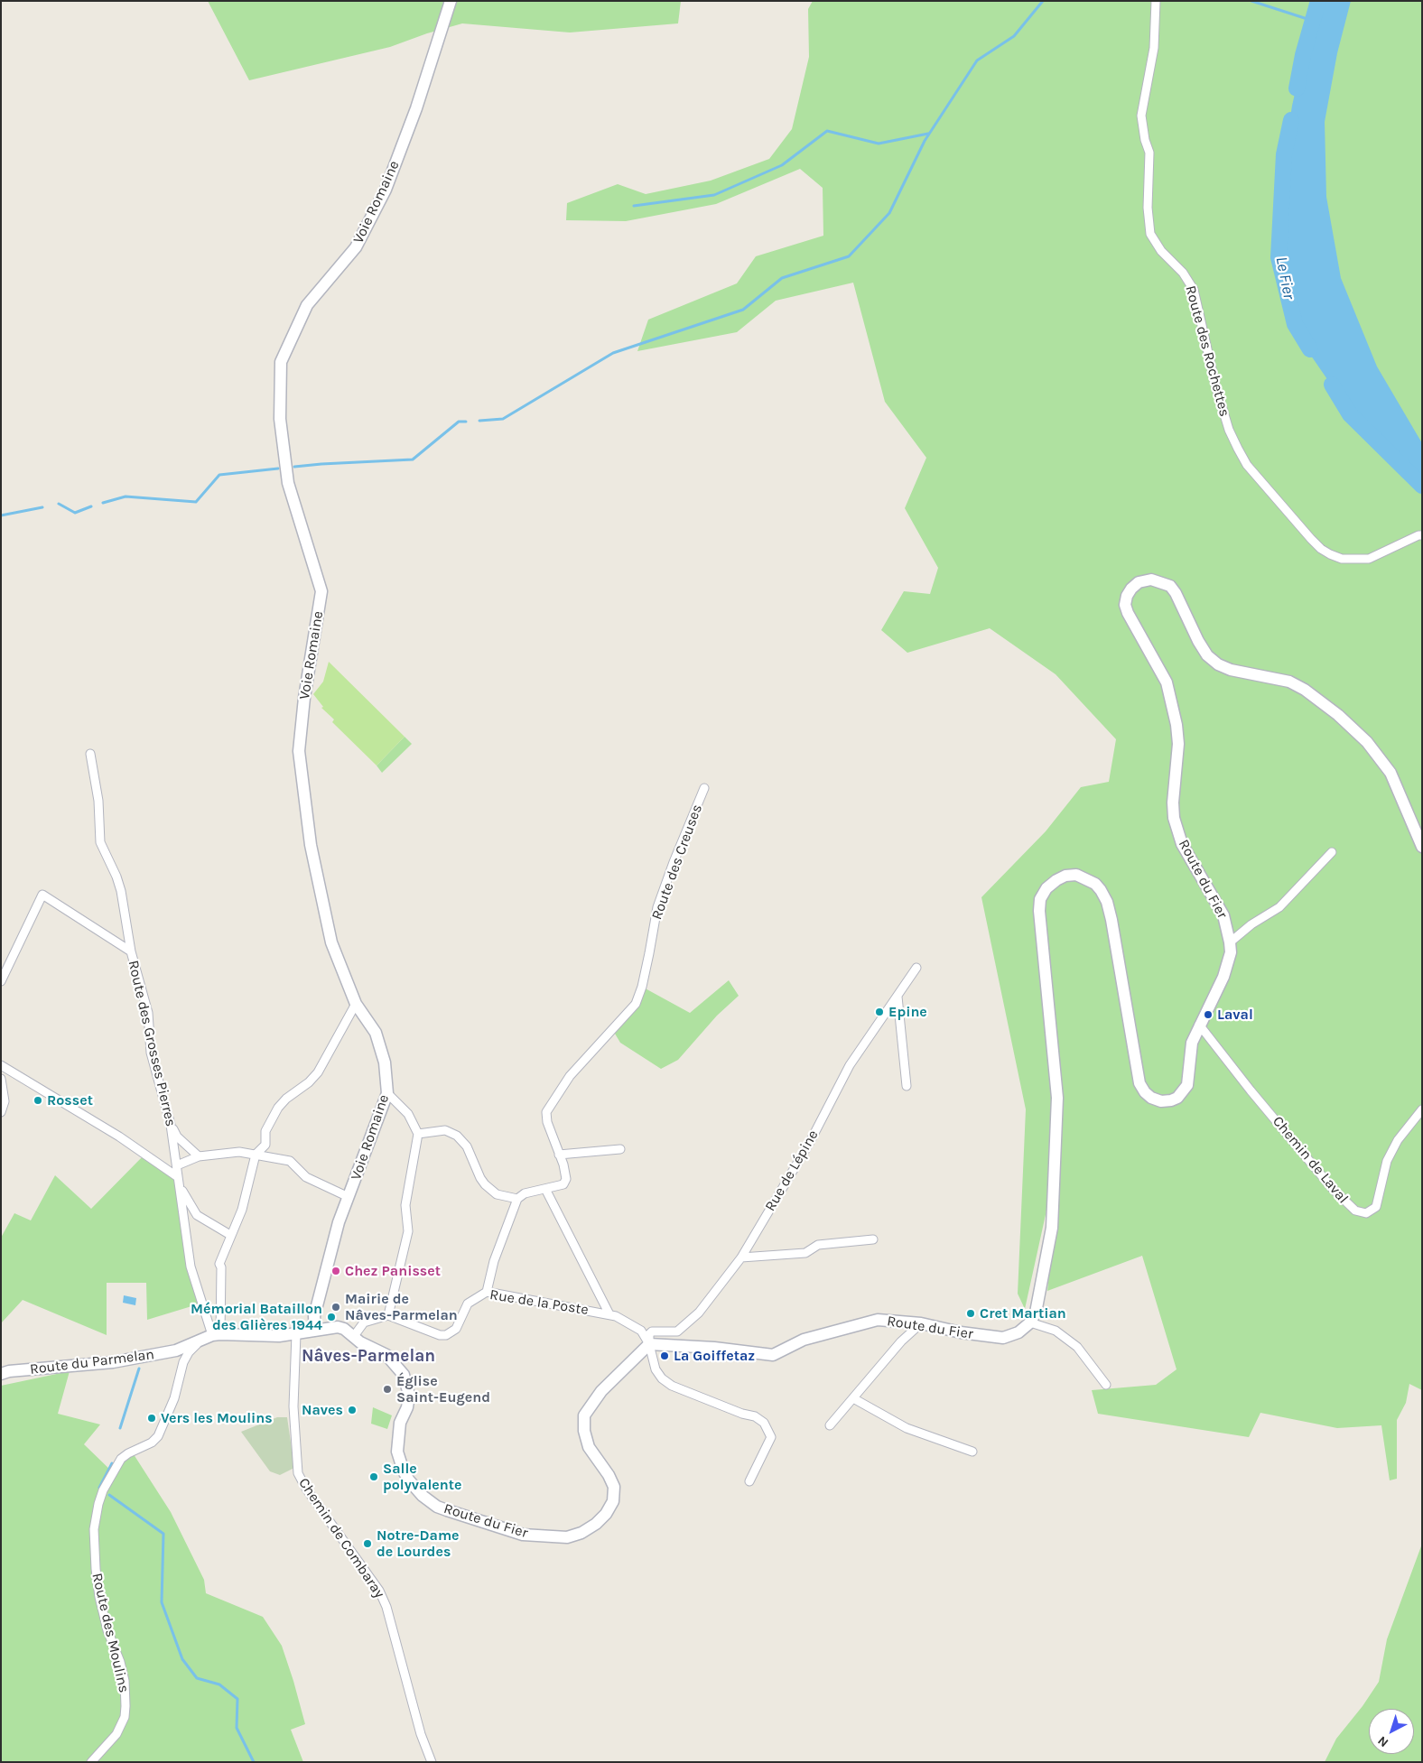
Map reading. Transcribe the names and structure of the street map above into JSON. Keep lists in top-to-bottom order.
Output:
{
  "streets": {
    "main road": ["Voie Romaine", "Route du Fier", "Route du Parmelan"],
    "street": [
      "Route des Rochettes",
      "Route des Creuses",
      "Route des Grosses Pierres",
      "Chemin de Laval",
      "Rue de Lépine",
      "Rue de la Poste",
      "Chemin de Combaray",
      "Route des Moulins"
    ]
  },
  "crossings": [
    ["Voie Romaine", "Route du Fier"],
    ["Voie Romaine", "Route du Parmelan"],
    ["Route du Fier", "Chemin de Laval"],
    ["Route du Fier", "Rue de Lépine"],
    ["Route du Fier", "Rue de la Poste"],
    ["Route du Fier", "Route du Parmelan"],
    ["Route des Grosses Pierres", "Route du Parmelan"],
    ["Rue de Lépine", "Rue de la Poste"],
    ["Route du Parmelan", "Chemin de Combaray"],
    ["Route du Parmelan", "Route des Moulins"]
  ],
  "districts": ["Nâves-Parmelan"],
  "water": ["Le Fier"],
  "places": [
    "Epine",
    "Laval",
    "Rosset",
    "Chez Panisset",
    "Mairie de Nâves-Parmelan",
    "Cret Martian",
    "Mémorial Bataillon des Glières 1944",
    "La Goiffetaz",
    "Église Saint-Eugend",
    "Naves",
    "Vers les Moulins",
    "Salle polyvalente",
    "Notre-Dame de Lourdes"
  ],
  "north": "bottom left"
}
